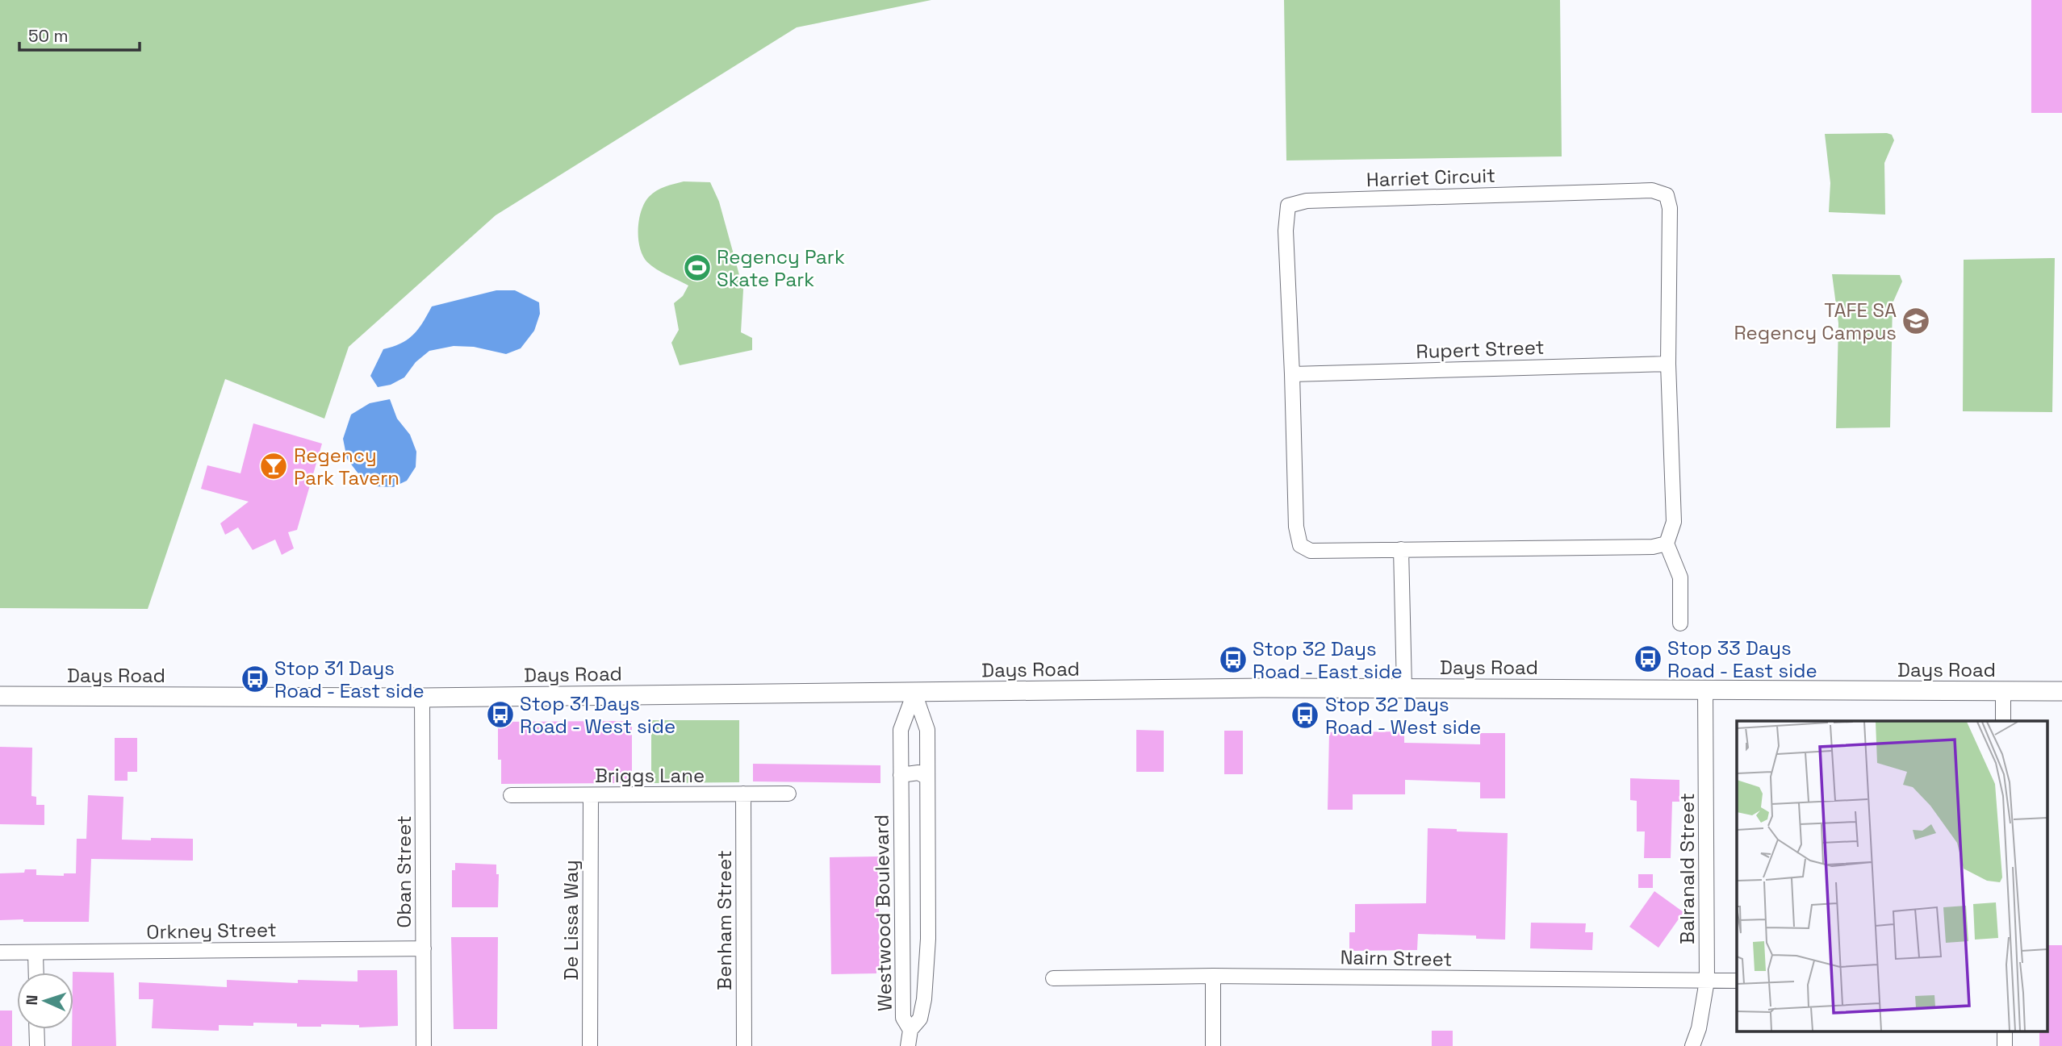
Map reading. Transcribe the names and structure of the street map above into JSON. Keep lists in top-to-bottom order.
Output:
{
  "streets": {
    "street": [
      "Harriet Circuit",
      "Rupert Street",
      "Days Road",
      "Briggs Lane",
      "Balranald Street",
      "Oban Street",
      "Westwood Boulevard",
      "De Lissa Way",
      "Benham Street",
      "Orkney Street",
      "Nairn Street"
    ]
  },
  "crossings": [
    ["Harriet Circuit", "Rupert Street"],
    ["Days Road", "Balranald Street"],
    ["Days Road", "Oban Street"],
    ["Days Road", "Westwood Boulevard"],
    ["Briggs Lane", "De Lissa Way"],
    ["Briggs Lane", "Benham Street"],
    ["Balranald Street", "Nairn Street"],
    ["Oban Street", "Orkney Street"]
  ],
  "places": {
    "sports": ["Regency Park Skate Park"],
    "school or university": ["TAFE SA Regency Campus"],
    "bar": ["Regency Park Tavern"],
    "bus stop": [
      "Stop 33 Days Road - East side",
      "Stop 32 Days Road - East side",
      "Stop 31 Days Road - East side",
      "Stop 31 Days Road - West side",
      "Stop 32 Days Road - West side"
    ]
  },
  "scale_bar": "50 m",
  "north": "left"
}
